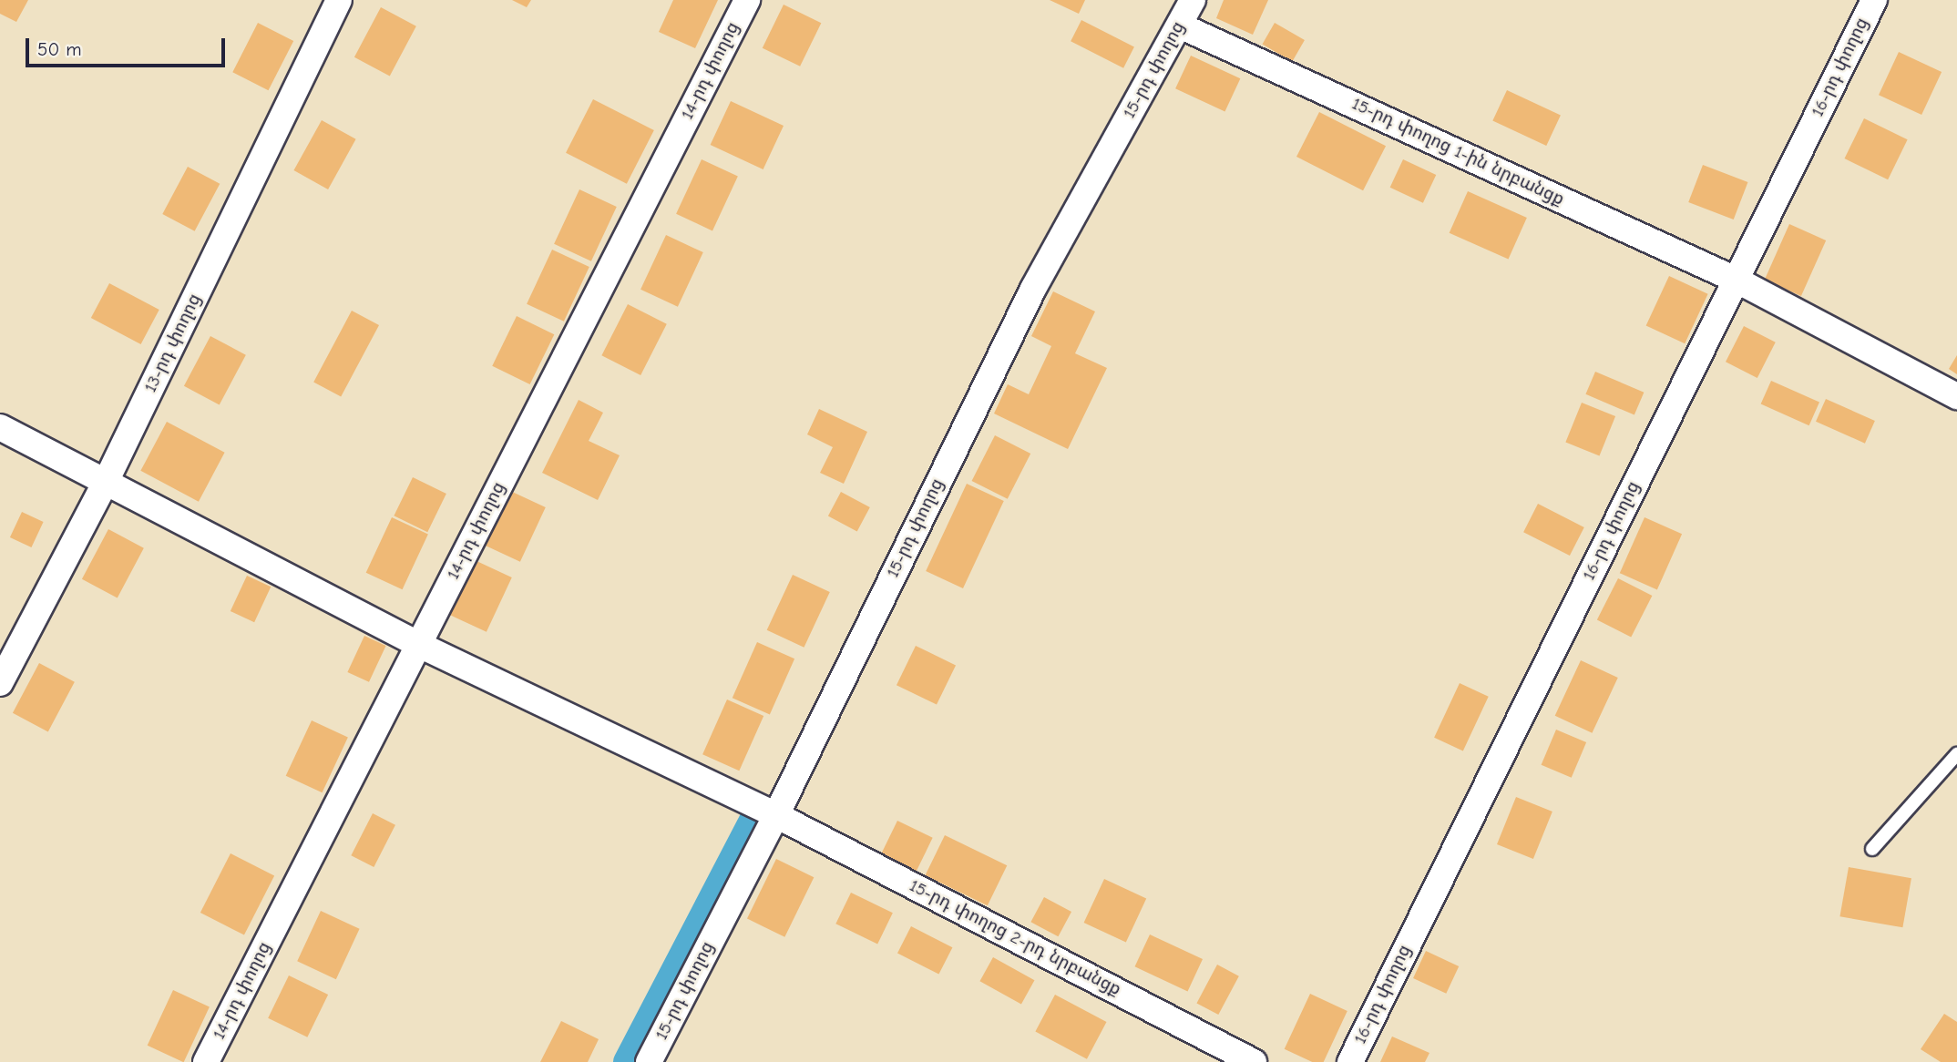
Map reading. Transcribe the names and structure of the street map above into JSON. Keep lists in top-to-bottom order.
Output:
{
  "streets": {
    "street": [
      "16-րդ փողոց",
      "15-րդ փողոց",
      "14-րդ փողոց",
      "15-րդ փողոց 1-ին նրբանցք",
      "13-րդ փողոց",
      "15-րդ փողոց 2-րդ նրբանցք"
    ]
  },
  "crossings": [
    ["16-րդ փողոց", "15-րդ փողոց 1-ին նրբանցք"],
    ["15-րդ փողոց", "15-րդ փողոց 1-ին նրբանցք"],
    ["15-րդ փողոց", "15-րդ փողոց 2-րդ նրբանցք"],
    ["14-րդ փողոց", "15-րդ փողոց 2-րդ նրբանցք"],
    ["13-րդ փողոց", "15-րդ փողոց 2-րդ նրբանցք"]
  ],
  "scale_bar": "50 m"
}
